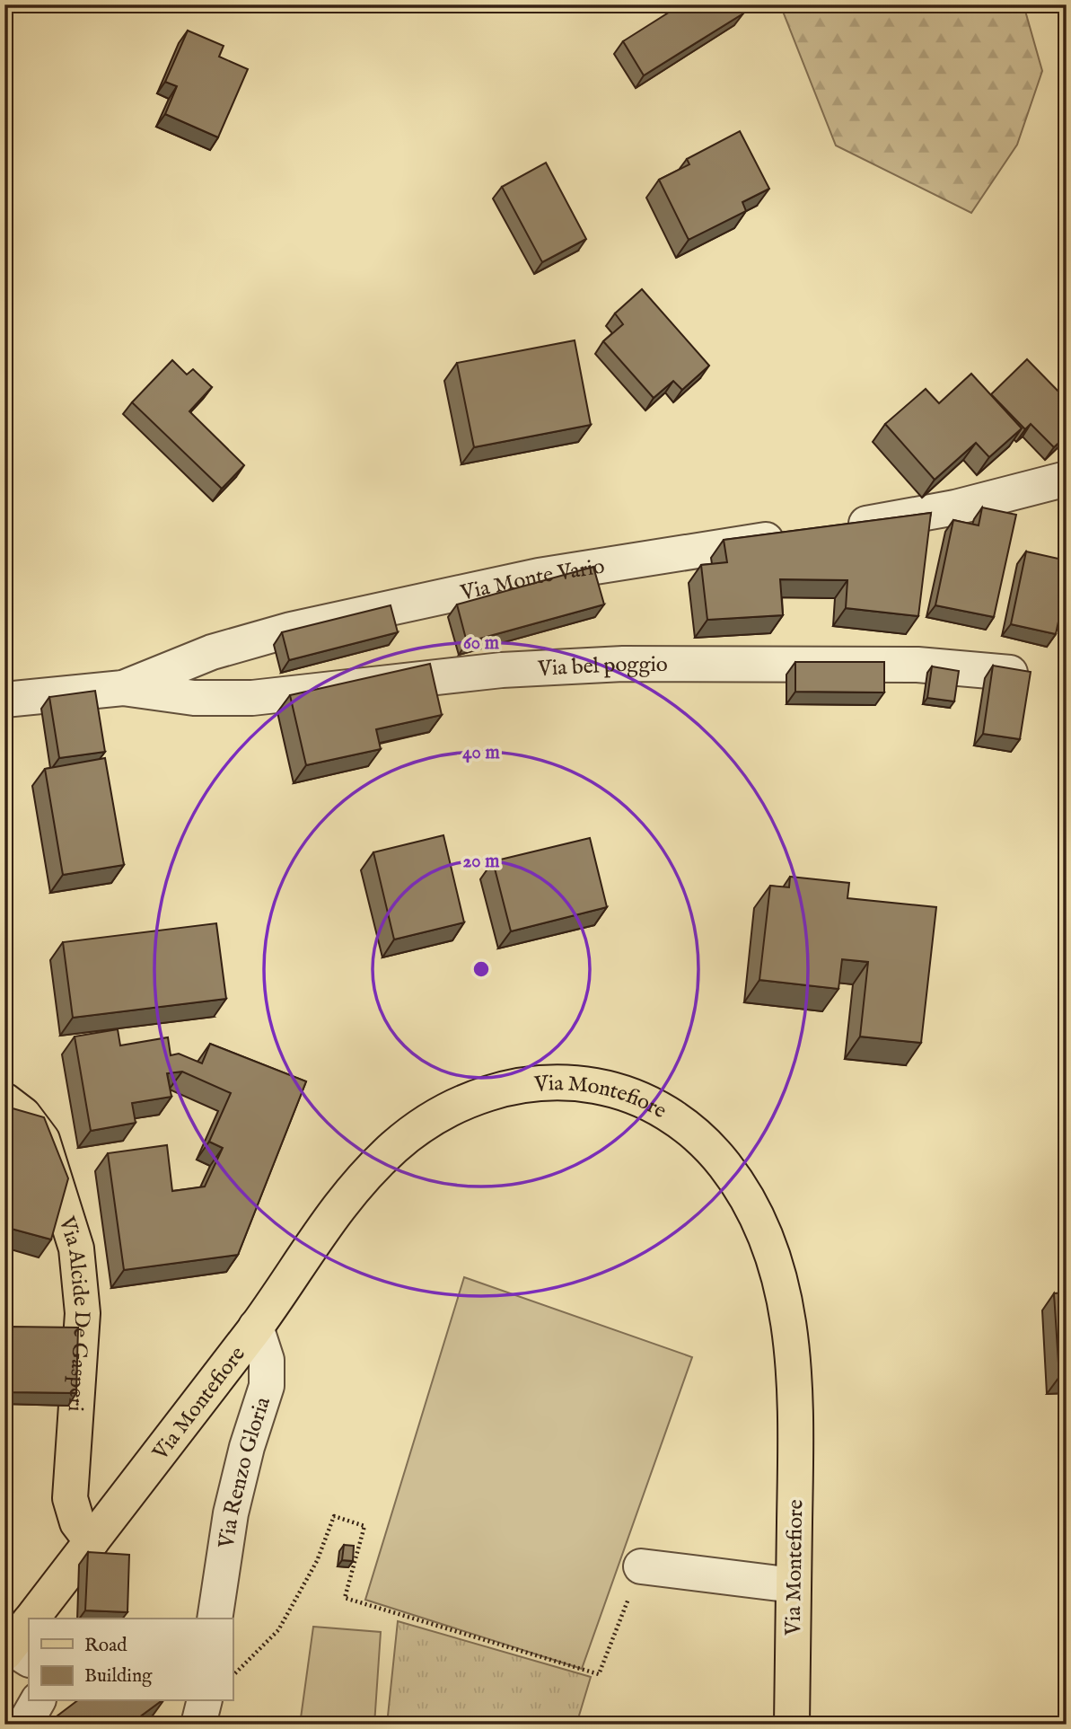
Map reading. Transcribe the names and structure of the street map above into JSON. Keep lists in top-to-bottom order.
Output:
{
  "streets": {
    "main road": ["Via Montefiore", "Via Alcide De Gasperi"],
    "street": ["Via Monte Vario", "Via bel poggio", "Via Renzo Gloria"]
  },
  "crossings": [
    ["Via Monte Vario", "Via bel poggio"],
    ["Via Montefiore", "Via Alcide De Gasperi"],
    ["Via Montefiore", "Via Renzo Gloria"]
  ],
  "legend": ["Road", "Building"],
  "rings": ["60 m", "40 m", "20 m"]
}
